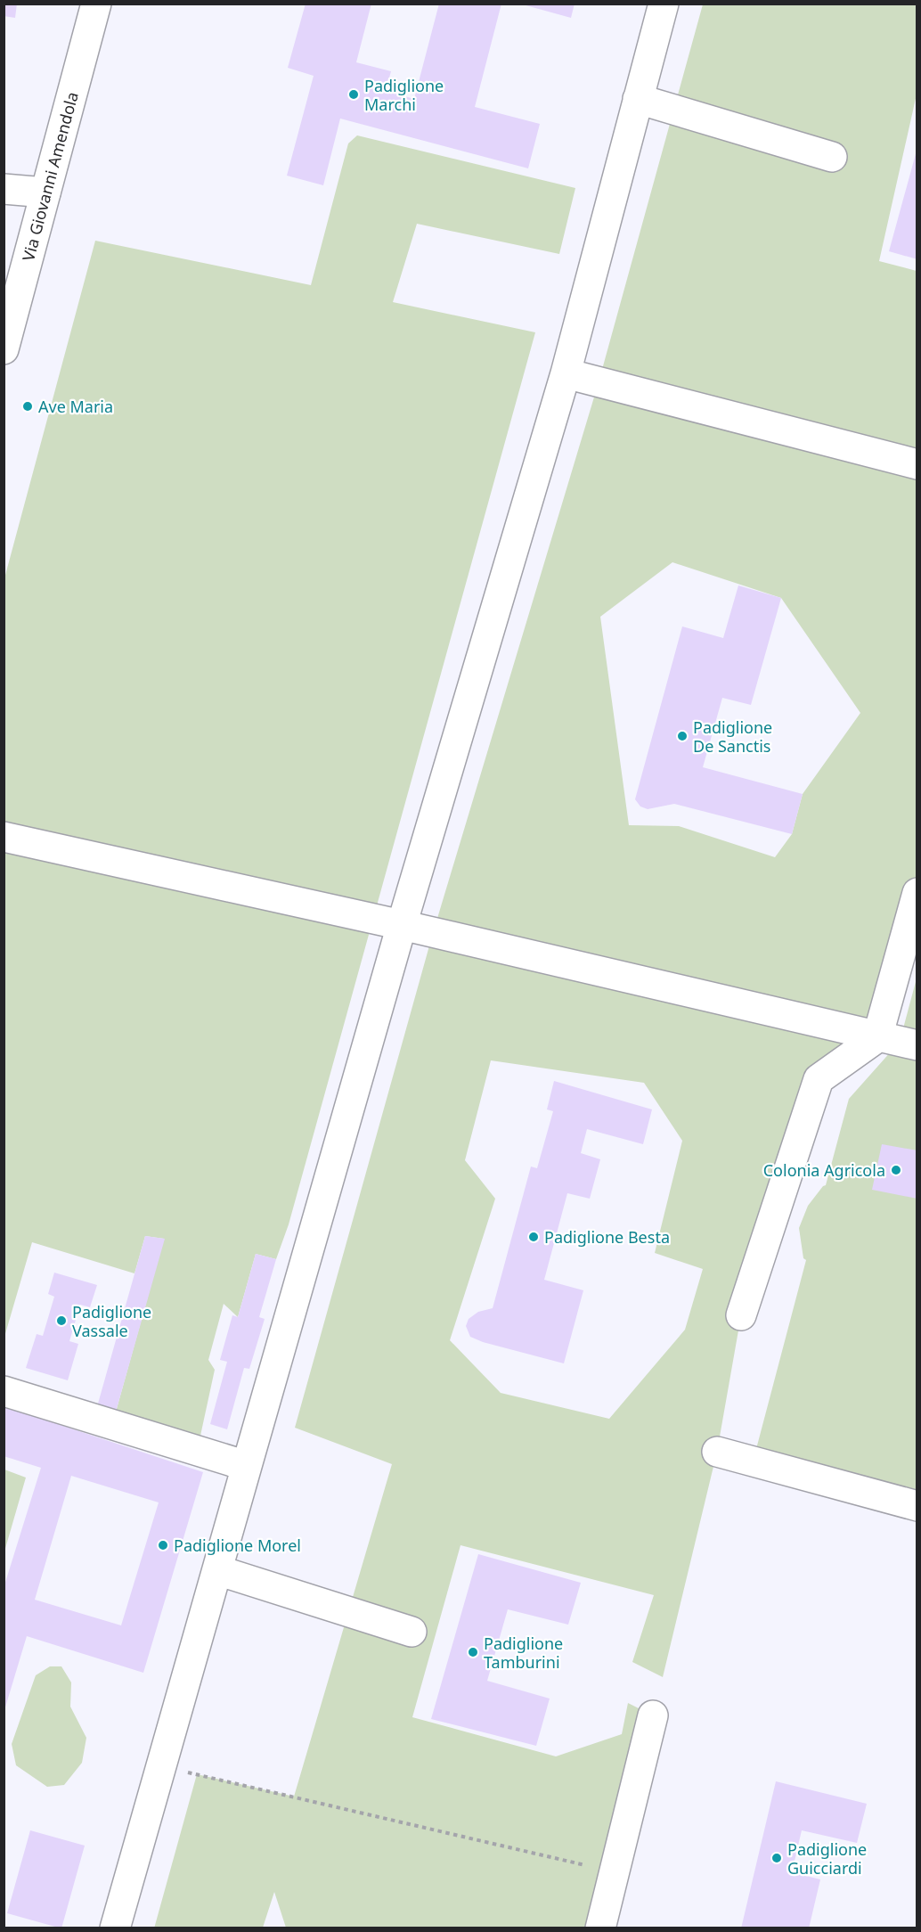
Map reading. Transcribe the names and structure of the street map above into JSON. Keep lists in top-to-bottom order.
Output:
{
  "streets": {
    "street": ["Via Giovanni Amendola"]
  },
  "places": [
    "Padiglione Marchi",
    "Ave Maria",
    "Padiglione De Sanctis",
    "Colonia Agricola",
    "Padiglione Besta",
    "Padiglione Vassale",
    "Padiglione Morel",
    "Padiglione Tamburini",
    "Padiglione Guicciardi"
  ]
}
